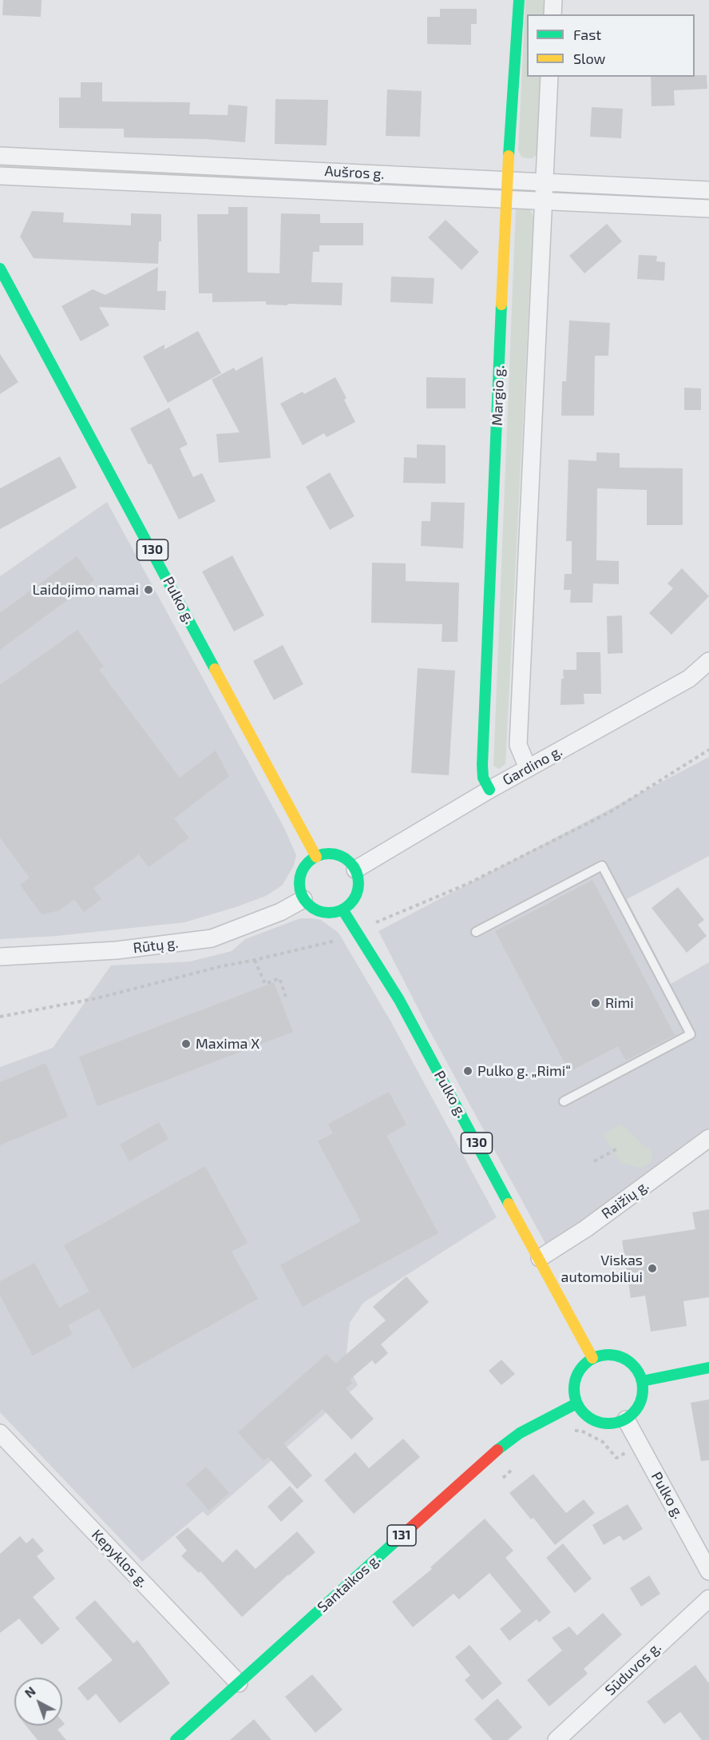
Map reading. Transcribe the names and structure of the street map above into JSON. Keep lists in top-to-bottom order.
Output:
{
  "streets": {
    "main road": [
      "Margio g.",
      "130",
      "Pulko g.",
      "131",
      "Santaikos g."
    ],
    "street": [
      "Aušros g.",
      "Gardino g.",
      "Rūtų g.",
      "Raižių g.",
      "Kepyklos g.",
      "Sūduvos g."
    ]
  },
  "crossings": [
    ["Aušros g.", "Margio g."],
    ["Margio g.", "Gardino g."],
    ["Pulko g.", "Gardino g."],
    ["Pulko g.", "Rūtų g."],
    ["Pulko g.", "Raižių g."],
    ["Pulko g.", "Santaikos g."],
    ["Gardino g.", "Rūtų g."],
    ["Kepyklos g.", "Santaikos g."]
  ],
  "places": [
    "Laidojimo namai",
    "Rimi",
    "Maxima X",
    "Pulko g. „Rimi“",
    "Viskas automobiliui"
  ],
  "legend": ["Fast", "Slow"],
  "north": "top left"
}
